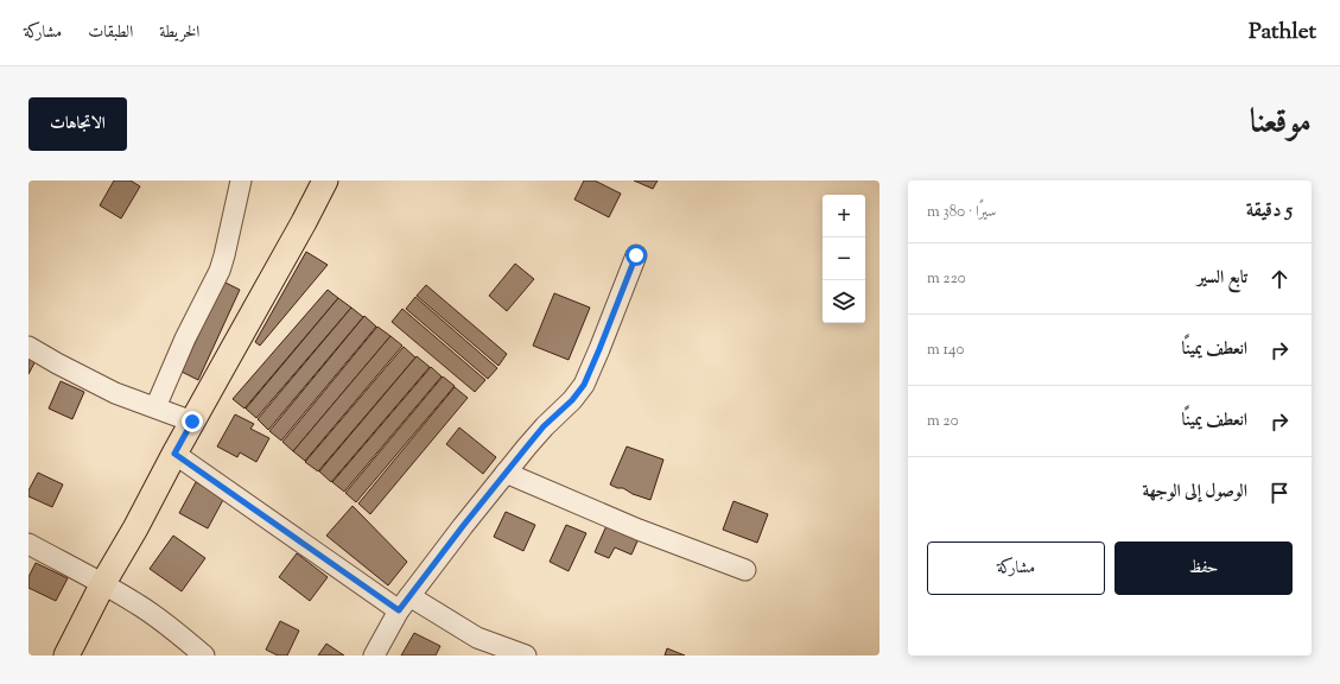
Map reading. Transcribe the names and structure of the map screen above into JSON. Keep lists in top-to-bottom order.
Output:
{
  "page": {
    "header": "Pathlet",
    "nav": ["الخريطة", "الطبقات", "مشاركة"],
    "title": "موقعنا",
    "buttons": [
      "الاتجاهات",
      ["حفظ", "مشاركة"]
    ],
    "heading": ["5 دقيقة", "سيرًا · 380 m"],
    "map_buttons": ["+", "−"],
    "list": [
      ["تابع السير", "220 m"],
      ["انعطف يمينًا", "140 m"],
      ["انعطف يمينًا", "20 m"],
      "الوصول إلى الوجهة"
    ]
  }
}
